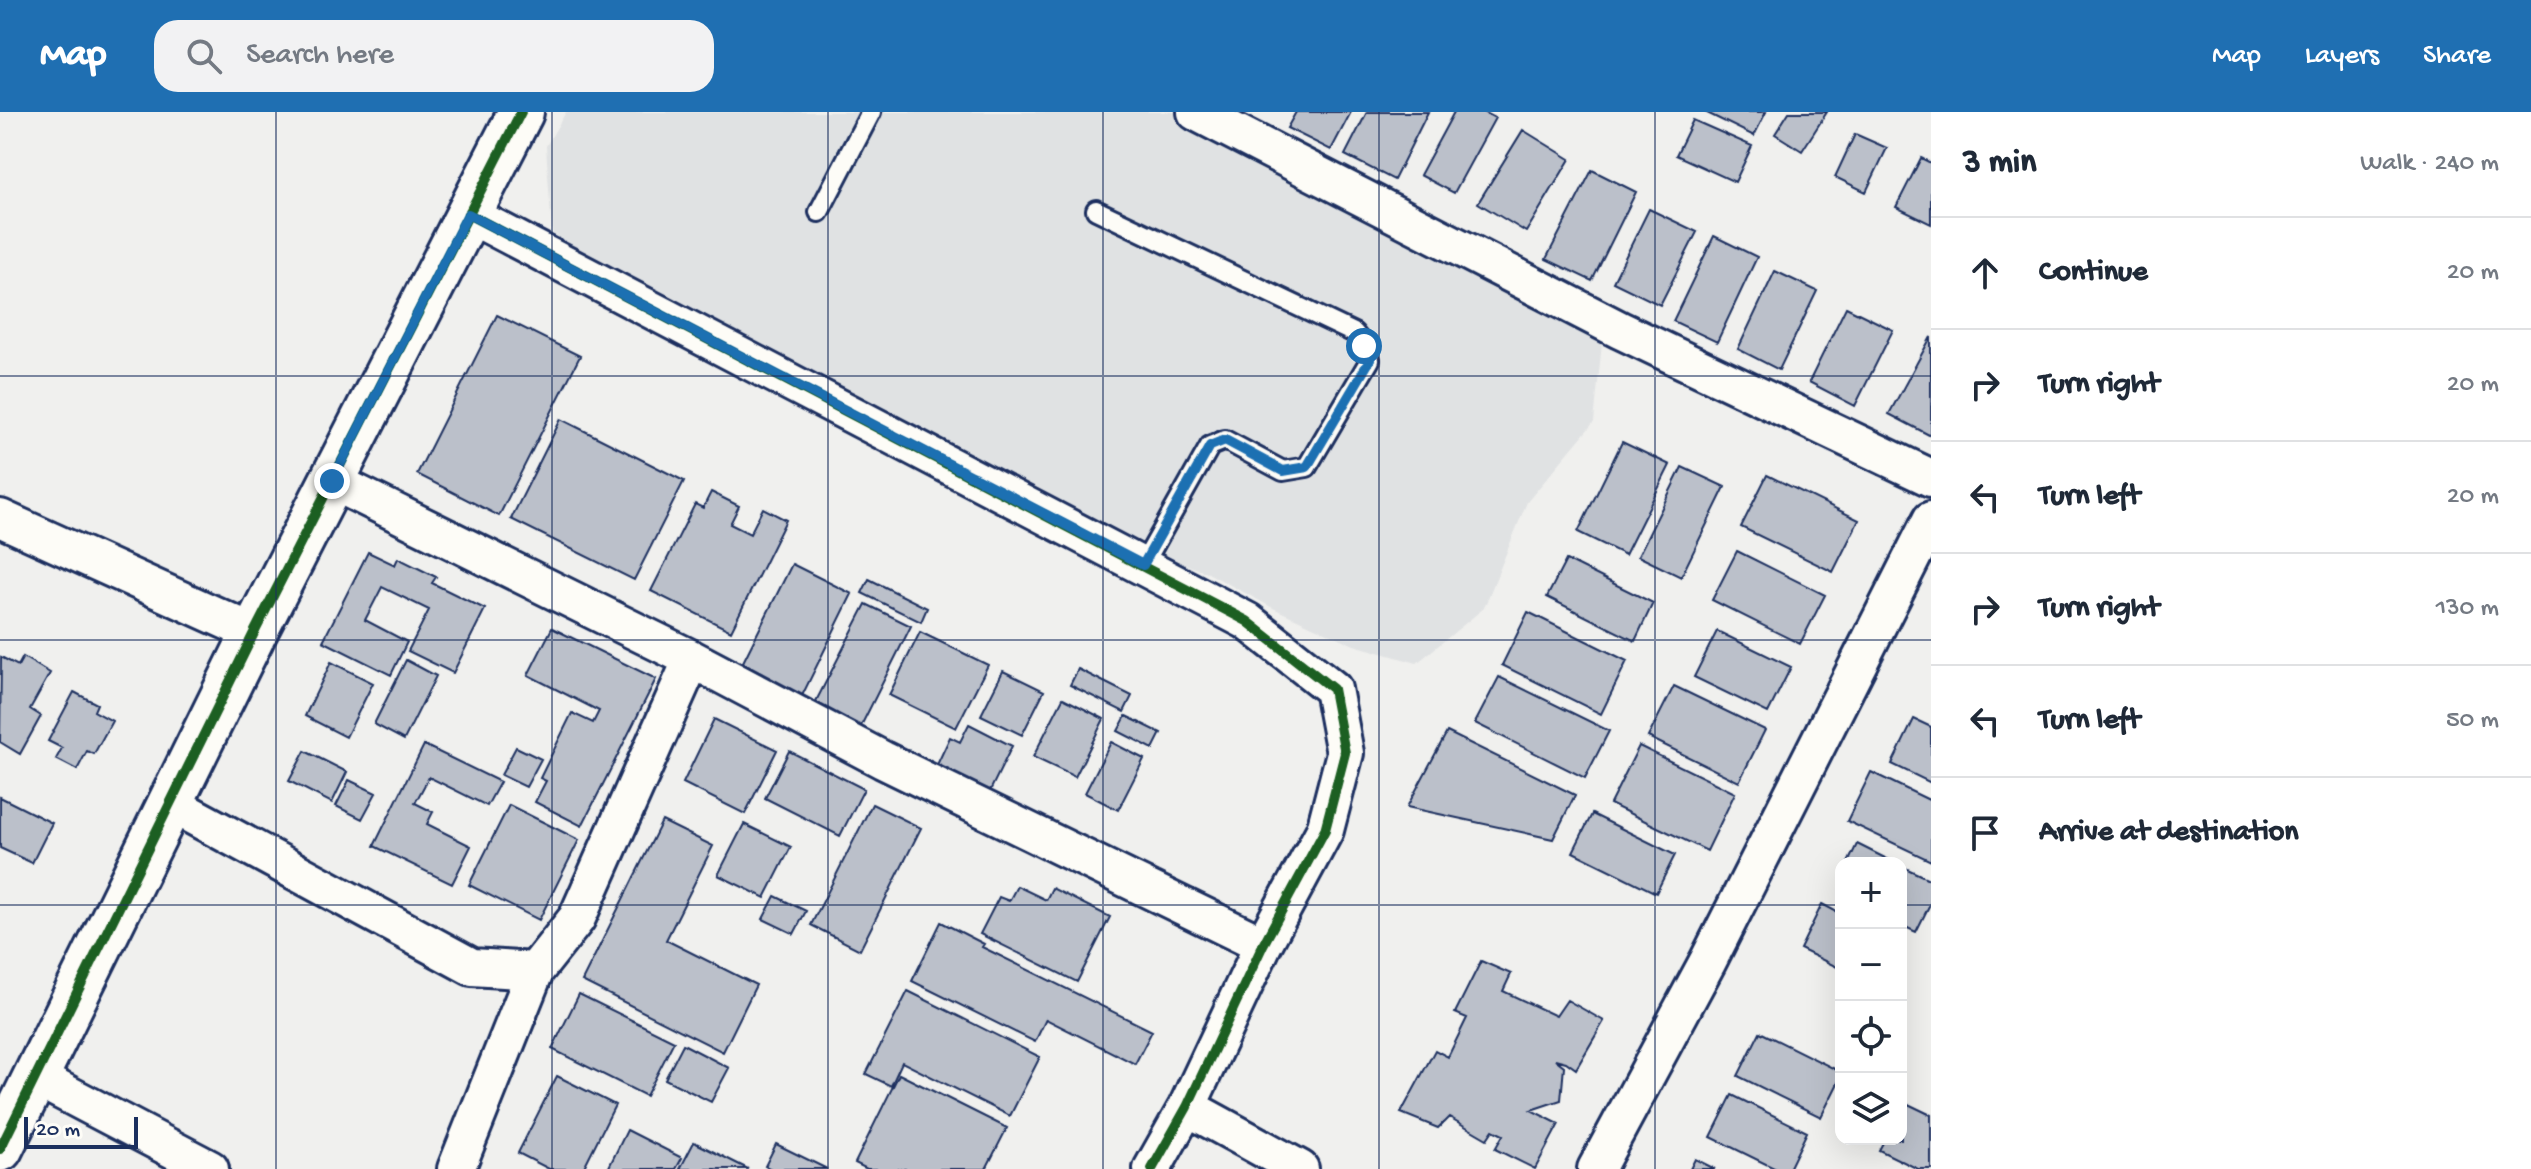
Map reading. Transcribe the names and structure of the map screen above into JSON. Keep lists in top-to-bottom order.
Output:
{
  "scale_bar": "20 m",
  "page": {
    "header": "Map",
    "search": "Search here",
    "nav": ["Map", "Layers", "Share"],
    "heading": ["3 min", "Walk · 240 m"],
    "list": [
      ["Continue", "20 m"],
      ["Turn right", "20 m"],
      ["Turn left", "20 m"],
      ["Turn right", "130 m"],
      ["Turn left", "50 m"],
      "Arrive at destination"
    ],
    "map_buttons": ["+", "−"],
    "scale": "20 m"
  }
}
